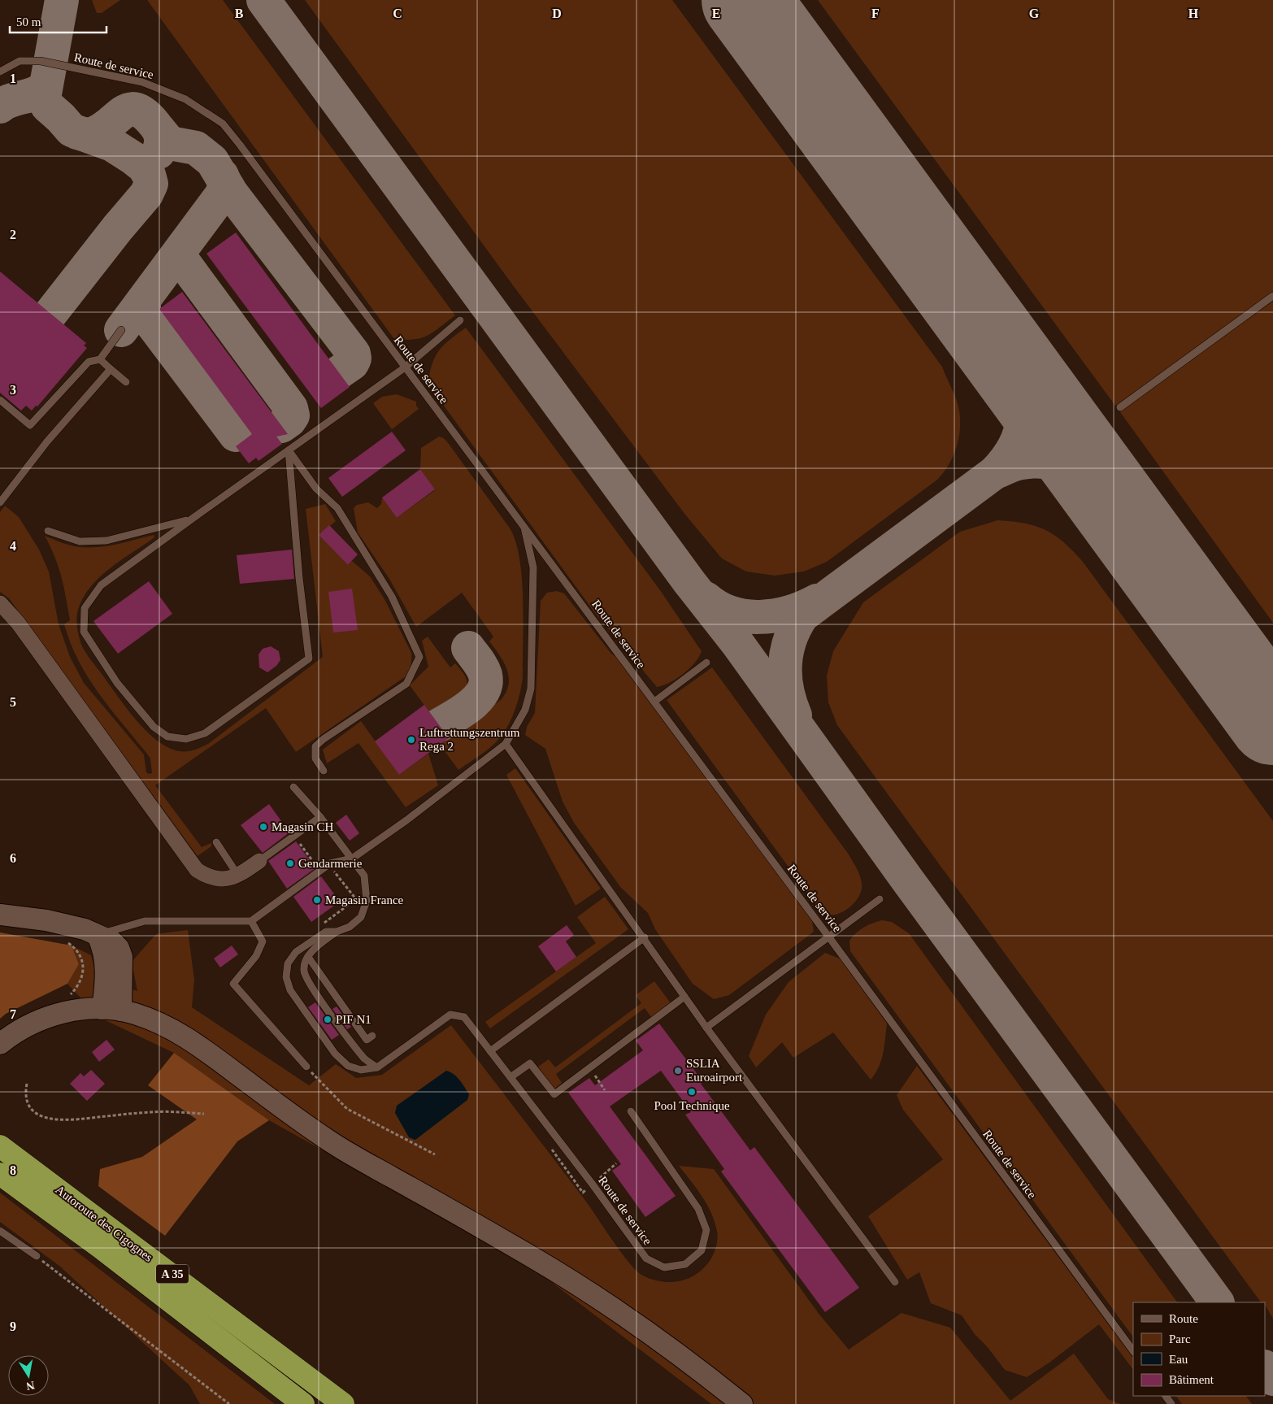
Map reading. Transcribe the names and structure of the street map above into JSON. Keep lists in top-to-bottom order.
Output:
{
  "streets": {
    "highway": ["Autoroute des Cigognes", "A 35"],
    "lane": ["Route de service"]
  },
  "places": [
    "Luftrettungszentrum Rega 2",
    "Magasin CH",
    "Gendarmerie",
    "Magasin France",
    "PIF N1",
    "SSLIA Euroairport",
    "Pool Technique"
  ],
  "legend": [
    "Route",
    "Parc",
    "Eau",
    "Bâtiment"
  ],
  "scale_bar": "50 m",
  "north": "bottom",
  "grid": {
    "columns": [
      "B",
      "C",
      "D",
      "E",
      "F",
      "G",
      "H"
    ],
    "rows": [
      "1",
      "2",
      "3",
      "4",
      "5",
      "6",
      "7",
      "8",
      "9"
    ]
  }
}
